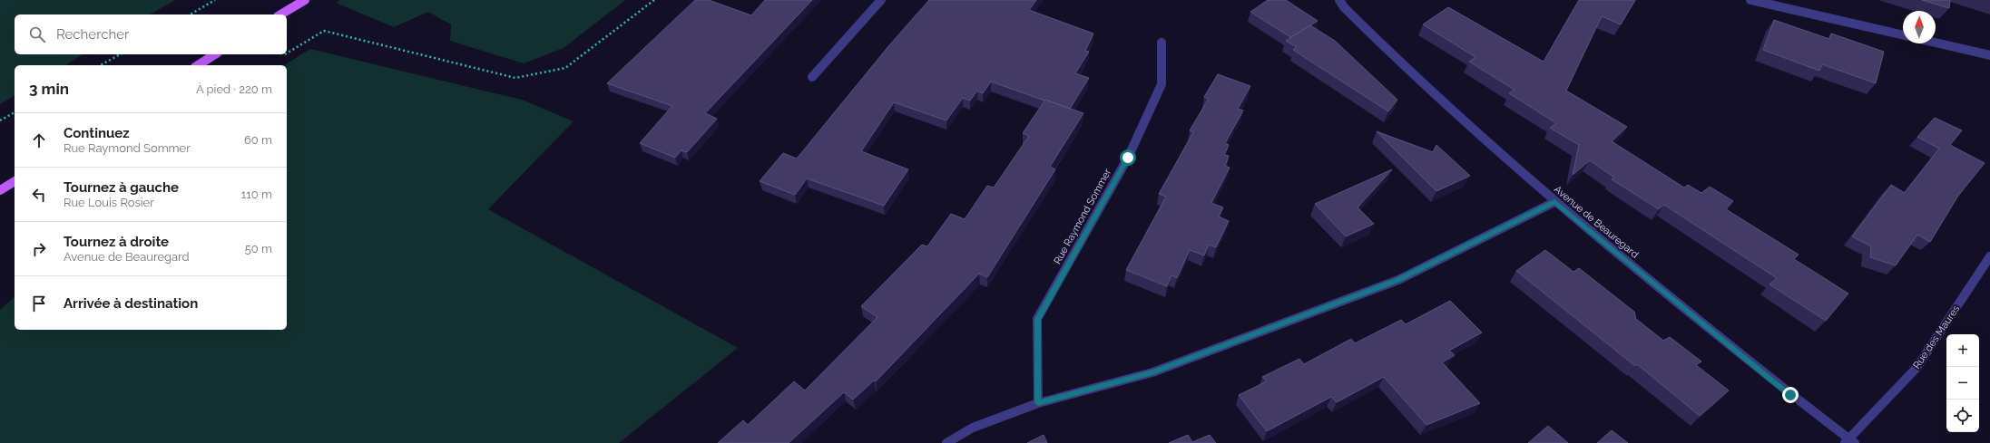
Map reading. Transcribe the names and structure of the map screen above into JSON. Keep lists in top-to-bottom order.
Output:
{
  "streets": {
    "street": ["Rue Raymond Sommer", "Avenue de Beauregard", "Rue des Maures"]
  },
  "crossings": [
    ["Avenue de Beauregard", "Rue des Maures"]
  ],
  "north": "top",
  "page": {
    "search": "Rechercher",
    "heading": ["3 min", "À pied · 220 m"],
    "list": [
      ["Continuez", "Rue Raymond Sommer", "60 m"],
      ["Tournez à gauche", "Rue Louis Rosier", "110 m"],
      ["Tournez à droite", "Avenue de Beauregard", "50 m"],
      "Arrivée à destination"
    ],
    "map_buttons": ["+", "−"]
  }
}
